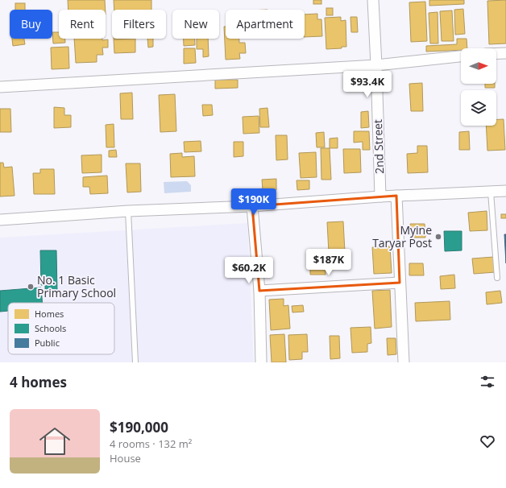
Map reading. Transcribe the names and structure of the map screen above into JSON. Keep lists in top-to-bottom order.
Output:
{
  "streets": {
    "street": ["2nd Street"]
  },
  "places": ["Myine Taryar Post", "No. 1 Basic Primary School"],
  "legend": ["Homes", "Schools", "Public"],
  "north": "right",
  "page": {
    "chip": [
      "Buy",
      "Rent",
      "Filters",
      "New",
      "Apartment"
    ],
    "price": [
      "$93.4K",
      "$190K",
      "$187K",
      "$60.2K"
    ],
    "heading": "4 homes",
    "list": [
      {
        "name": "$190,000",
        "note": "4 rooms · 132 m² · House"
      }
    ]
  }
}
